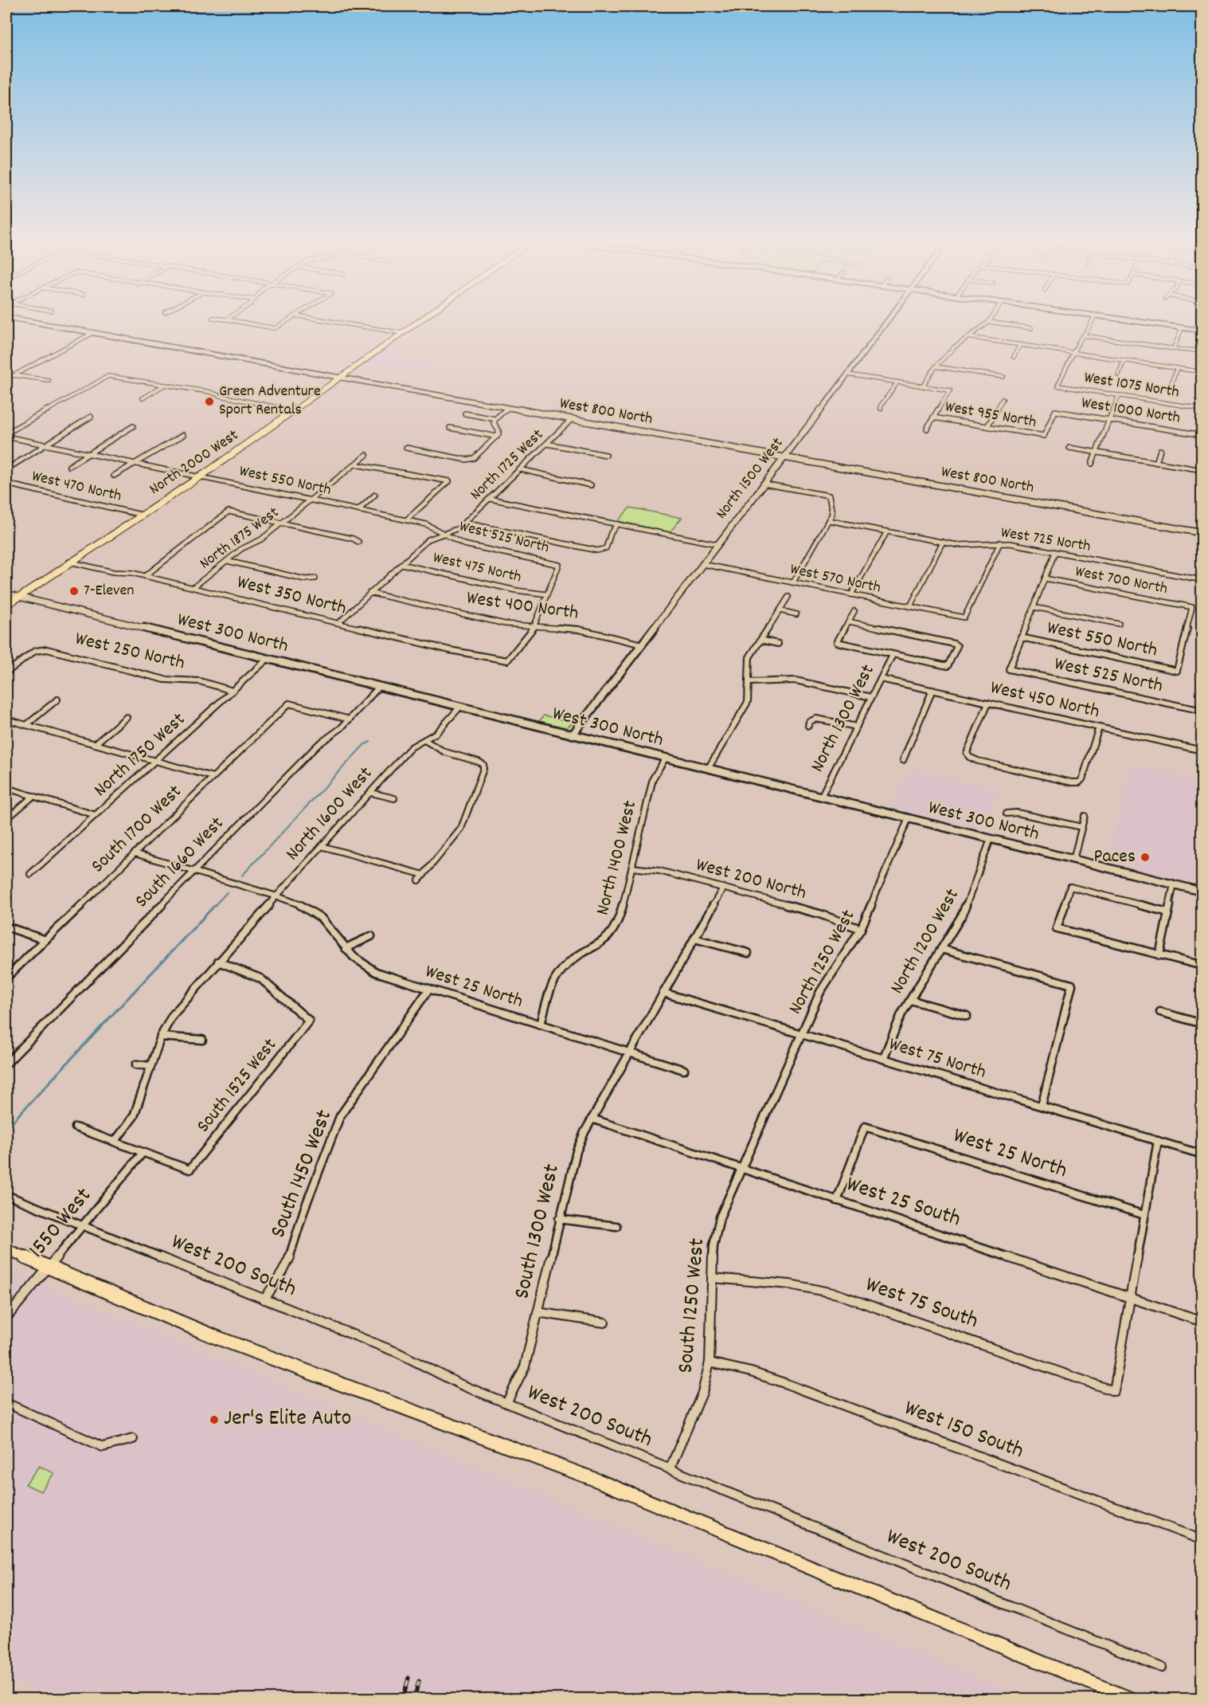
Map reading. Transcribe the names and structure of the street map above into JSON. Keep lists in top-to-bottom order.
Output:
{
  "streets": {
    "main road": ["North 2000 West"],
    "street": [
      "West 1075 North",
      "West 1000 North",
      "West 800 North",
      "West 955 North",
      "North 1725 West",
      "North 1500 West",
      "West 550 North",
      "West 470 North",
      "West 525 North",
      "North 1875 West",
      "West 725 North",
      "West 475 North",
      "West 570 North",
      "West 700 North",
      "West 350 North",
      "West 400 North",
      "West 300 North",
      "West 250 North",
      "West 450 North",
      "North 1300 West",
      "North 1750 West",
      "North 1600 West",
      "South 1700 West",
      "North 1400 West",
      "South 1660 West",
      "West 200 North",
      "North 1200 West",
      "North 1250 West",
      "West 25 North",
      "West 75 North",
      "South 1525 West",
      "South 1450 West",
      "West 25 South",
      "1550 West",
      "South 1300 West",
      "West 200 South",
      "West 75 South",
      "South 1250 West",
      "West 150 South"
    ]
  },
  "crossings": [
    ["West 1000 North", "West 955 North"],
    ["West 800 North", "North 2000 West"],
    ["West 800 North", "North 1725 West"],
    ["West 800 North", "North 1500 West"],
    ["North 2000 West", "West 550 North"],
    ["North 2000 West", "West 470 North"],
    ["North 2000 West", "West 350 North"],
    ["North 2000 West", "West 300 North"],
    ["North 1725 West", "West 550 North"],
    ["North 1725 West", "West 525 North"],
    ["North 1500 West", "West 570 North"],
    ["North 1500 West", "West 400 North"],
    ["North 1500 West", "West 300 North"],
    ["West 550 North", "West 525 North"],
    ["West 550 North", "North 1875 West"],
    ["West 550 North", "West 700 North"],
    ["West 525 North", "West 475 North"],
    ["North 1875 West", "West 350 North"],
    ["West 725 North", "West 570 North"],
    ["West 350 North", "West 400 North"],
    ["West 300 North", "North 1300 West"],
    ["West 300 North", "North 1750 West"],
    ["West 300 North", "North 1600 West"],
    ["West 300 North", "North 1400 West"],
    ["West 300 North", "South 1660 West"],
    ["West 300 North", "North 1200 West"],
    ["West 300 North", "North 1250 West"],
    ["West 250 North", "North 1750 West"],
    ["West 450 North", "North 1300 West"],
    ["North 1600 West", "West 25 North"],
    ["North 1600 West", "South 1525 West"],
    ["South 1700 West", "South 1660 West"],
    ["South 1700 West", "West 25 North"],
    ["North 1400 West", "West 200 North"],
    ["North 1400 West", "West 25 North"],
    ["South 1660 West", "West 25 North"],
    ["West 200 North", "North 1250 West"],
    ["North 1200 West", "West 75 North"],
    ["North 1250 West", "West 75 North"],
    ["North 1250 West", "South 1250 West"],
    ["West 25 North", "South 1450 West"],
    ["West 25 North", "West 25 South"],
    ["West 25 North", "South 1300 West"],
    ["South 1525 West", "1550 West"],
    ["South 1450 West", "West 200 South"],
    ["West 25 South", "South 1300 West"],
    ["West 25 South", "West 75 South"],
    ["West 25 South", "South 1250 West"],
    ["1550 West", "West 200 South"],
    ["South 1300 West", "West 200 South"],
    ["West 200 South", "South 1250 West"],
    ["West 75 South", "South 1250 West"],
    ["South 1250 West", "West 150 South"]
  ],
  "places": [
    "Green Adventure Sport Rentals",
    "7-Eleven",
    "Paces",
    "Jer's Elite Auto"
  ]
}
